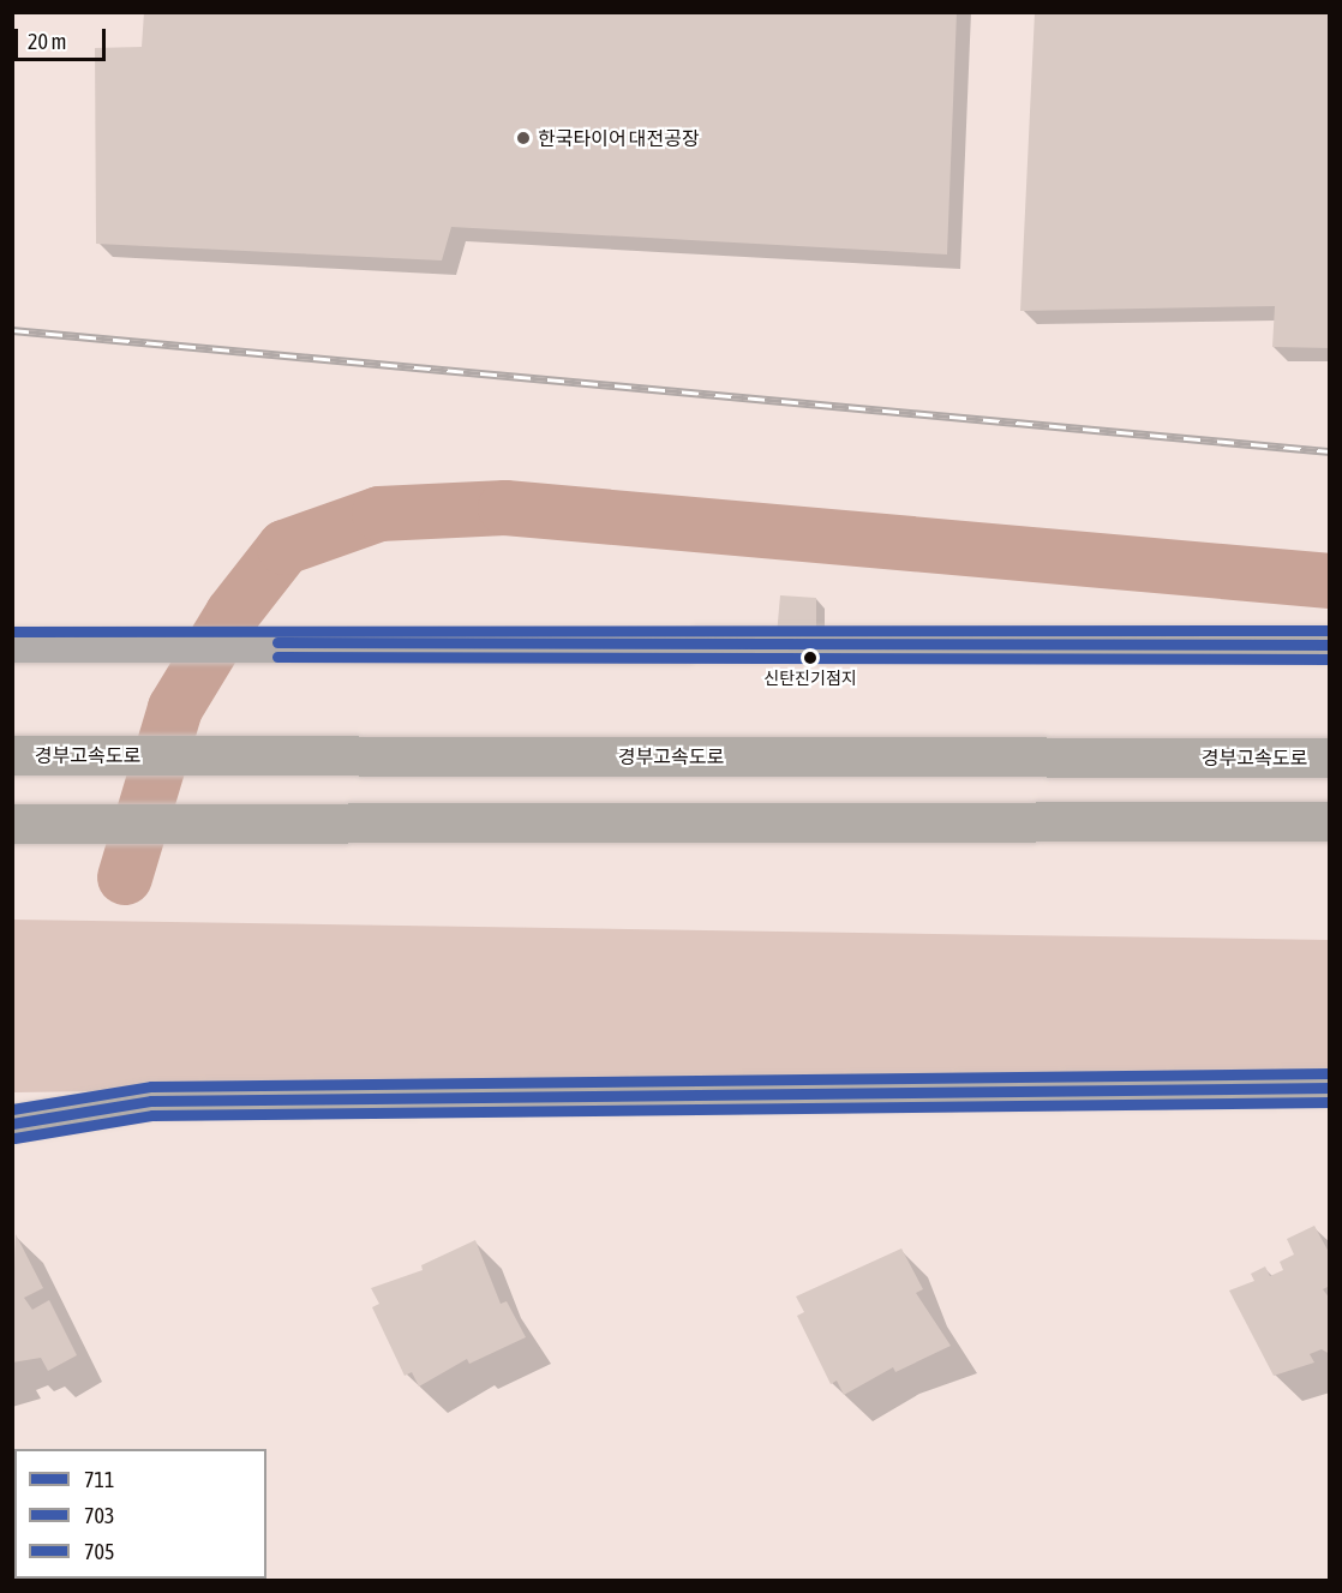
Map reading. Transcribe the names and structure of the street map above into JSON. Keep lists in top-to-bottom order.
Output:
{
  "streets": {
    "highway": ["경부고속도로"]
  },
  "places": ["한국타이어 대전공장", "신탄진기점지"],
  "lines": ["transit line 705", "transit line 711", "transit line 703"],
  "legend": ["711", "703", "705"],
  "scale_bar": "20 m"
}
